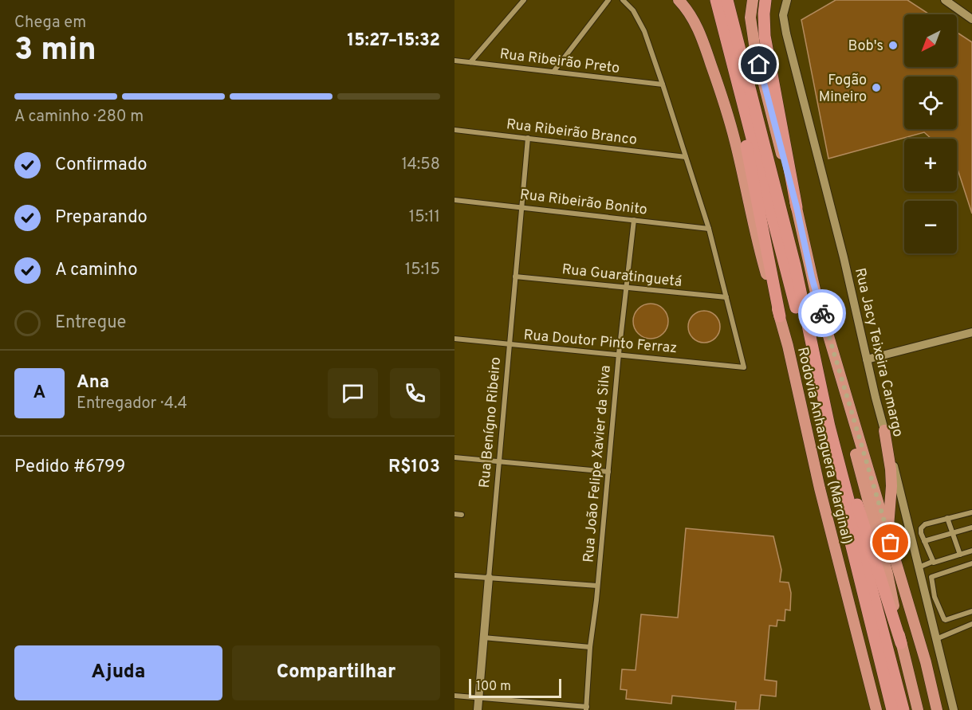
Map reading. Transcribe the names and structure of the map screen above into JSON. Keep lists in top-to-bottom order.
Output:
{
  "streets": {
    "highway": ["Rodovia Anhanguera (Marginal)"],
    "street": [
      "Rua Ribeirão Preto",
      "Rua Ribeirão Branco",
      "Rua Ribeirão Bonito",
      "Rua Guaratinguetá",
      "Rua Doutor Pinto Ferraz",
      "Rua Jacy Teixeira Camargo",
      "Rua Benígno Ribeiro",
      "Rua João Felipe Xavier da Silva"
    ]
  },
  "crossings": [
    ["Rua Ribeirão Branco", "Rua Benígno Ribeiro"],
    ["Rua Ribeirão Bonito", "Rua Benígno Ribeiro"],
    ["Rua Ribeirão Bonito", "Rua João Felipe Xavier da Silva"],
    ["Rua Guaratinguetá", "Rua Doutor Pinto Ferraz"],
    ["Rua Guaratinguetá", "Rua Benígno Ribeiro"],
    ["Rua Guaratinguetá", "Rua João Felipe Xavier da Silva"],
    ["Rua Doutor Pinto Ferraz", "Rua Benígno Ribeiro"],
    ["Rua Doutor Pinto Ferraz", "Rua João Felipe Xavier da Silva"]
  ],
  "places": ["Bob's", "Fogão Mineiro"],
  "scale_bar": "100 m",
  "north": "bottom left",
  "page": {
    "heading": ["3 min", "Chega em", "15:27–15:32"],
    "panel": [
      "Ana",
      "Entregador · 4.4",
      "Pedido #6799",
      "R$103"
    ],
    "map_buttons": ["+", "−"],
    "bar": "A caminho · 280 m",
    "list": [
      ["Confirmado", "14:58"],
      ["Preparando", "15:11"],
      ["A caminho", "15:15"],
      "Entregue"
    ],
    "round": "A",
    "buttons": ["Ajuda", "Compartilhar"],
    "scale": "100 m"
  }
}
